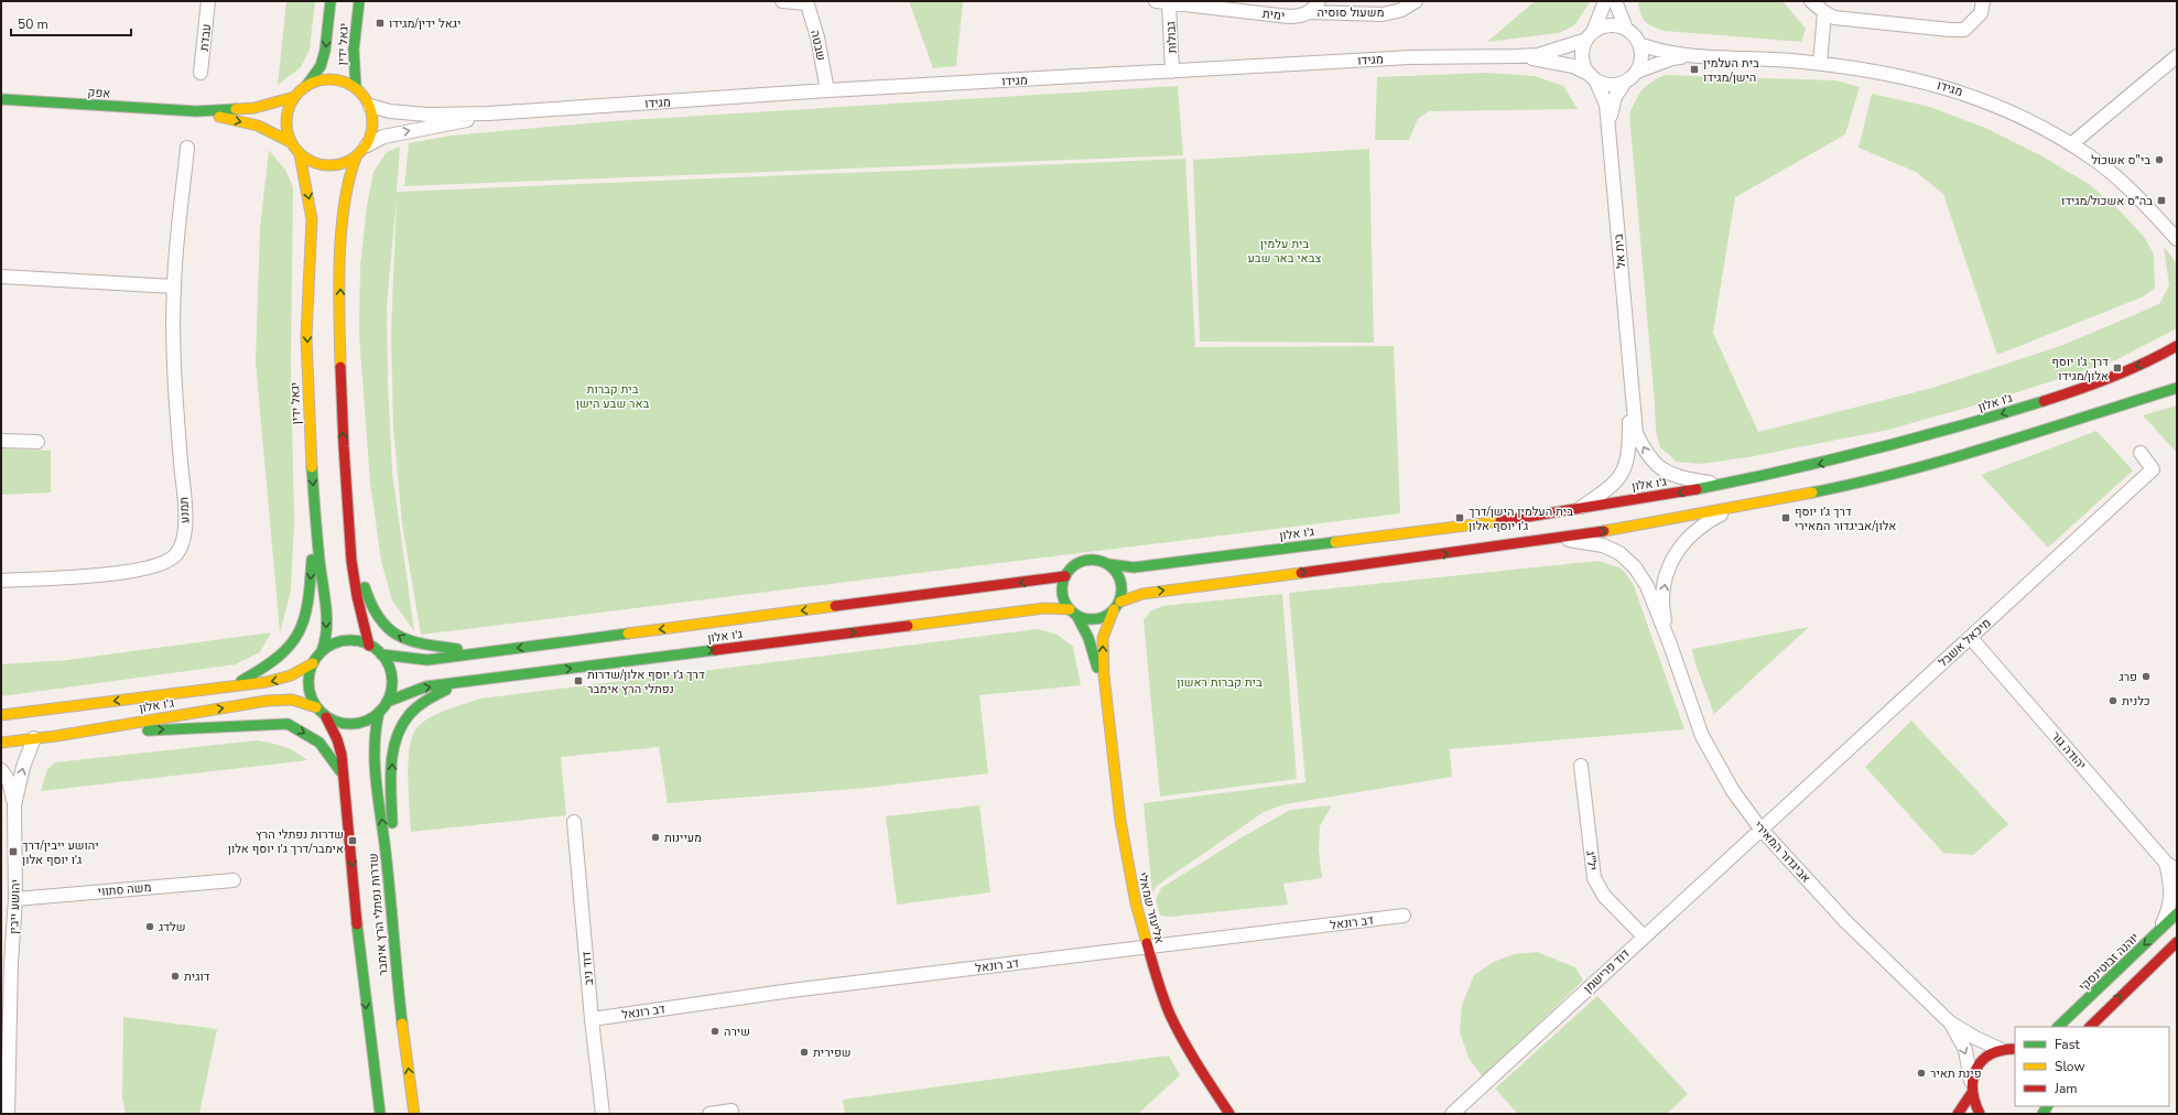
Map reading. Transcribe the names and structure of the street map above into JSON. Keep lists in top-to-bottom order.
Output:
{
  "streets": {
    "main road": [
      "יגאל ידין",
      "אפק",
      "ג'ו אלון",
      "אליעזר שמאלי",
      "שדרות נפתלי הרץ אימבר",
      "יוהנה זבוטינסקי"
    ],
    "street": [
      "משעול סוסיה",
      "ימית",
      "עבדת",
      "גבולות",
      "שבטה",
      "מגידו",
      "בית אל",
      "תמנע",
      "מיכאל אשבל",
      "יהודה גור",
      "אביגדור המאירי",
      "יל\"ג",
      "משה סתווי",
      "יהושע ייבין",
      "דב רונאל",
      "דוד ניב",
      "דוד פרישמן"
    ]
  },
  "crossings": [
    ["משעול סוסיה", "ימית"],
    ["ימית", "גבולות"],
    ["גבולות", "מגידו"],
    ["יגאל ידין", "מגידו"],
    ["יגאל ידין", "אפק"],
    ["יגאל ידין", "ג'ו אלון"],
    ["יגאל ידין", "שדרות נפתלי הרץ אימבר"],
    ["שבטה", "מגידו"],
    ["מגידו", "אפק"],
    ["מגידו", "בית אל"],
    ["בית אל", "ג'ו אלון"],
    ["ג'ו אלון", "יהושע ייבין"],
    ["ג'ו אלון", "אליעזר שמאלי"],
    ["ג'ו אלון", "שדרות נפתלי הרץ אימבר"],
    ["מיכאל אשבל", "יהודה גור"],
    ["מיכאל אשבל", "אביגדור המאירי"],
    ["מיכאל אשבל", "דוד פרישמן"],
    ["יהודה גור", "יוהנה זבוטינסקי"],
    ["אביגדור המאירי", "דוד פרישמן"],
    ["יל\"ג", "דוד פרישמן"],
    ["משה סתווי", "יהושע ייבין"],
    ["אליעזר שמאלי", "דב רונאל"],
    ["דב רונאל", "דוד ניב"]
  ],
  "parks": ["בית עלמין צבאי באר שבע", "בית קברות באר שבע הישן", "בית קברות ראשון"],
  "places": {
    "transit": [
      "יגאל ידין/מגידו",
      "בית העלמין הישן/מגידו",
      "בה״ס אשכול/מגידו",
      "דרך ג׳ו יוסף אלון/מגידו",
      "בית העלמין הישן/דרך ג׳ו יוסף אלון",
      "דרך ג׳ו יוסף אלון/אביגדור המאירי",
      "דרך ג׳ו יוסף אלון/שדרות נפתלי הרץ אימבר",
      "שדרות נפתלי הרץ אימבר/דרך ג׳ו יוסף אלון",
      "יהושע ייבין/דרך ג׳ו יוסף אלון"
    ],
    "other": [
      "בי\"ס אשכול",
      "פרג",
      "כלנית",
      "מעיינות",
      "שלדג",
      "דוגית",
      "שירה",
      "שפירית",
      "פינת תאיר"
    ]
  },
  "legend": ["Fast", "Slow", "Jam"],
  "scale_bar": "50 m"
}
